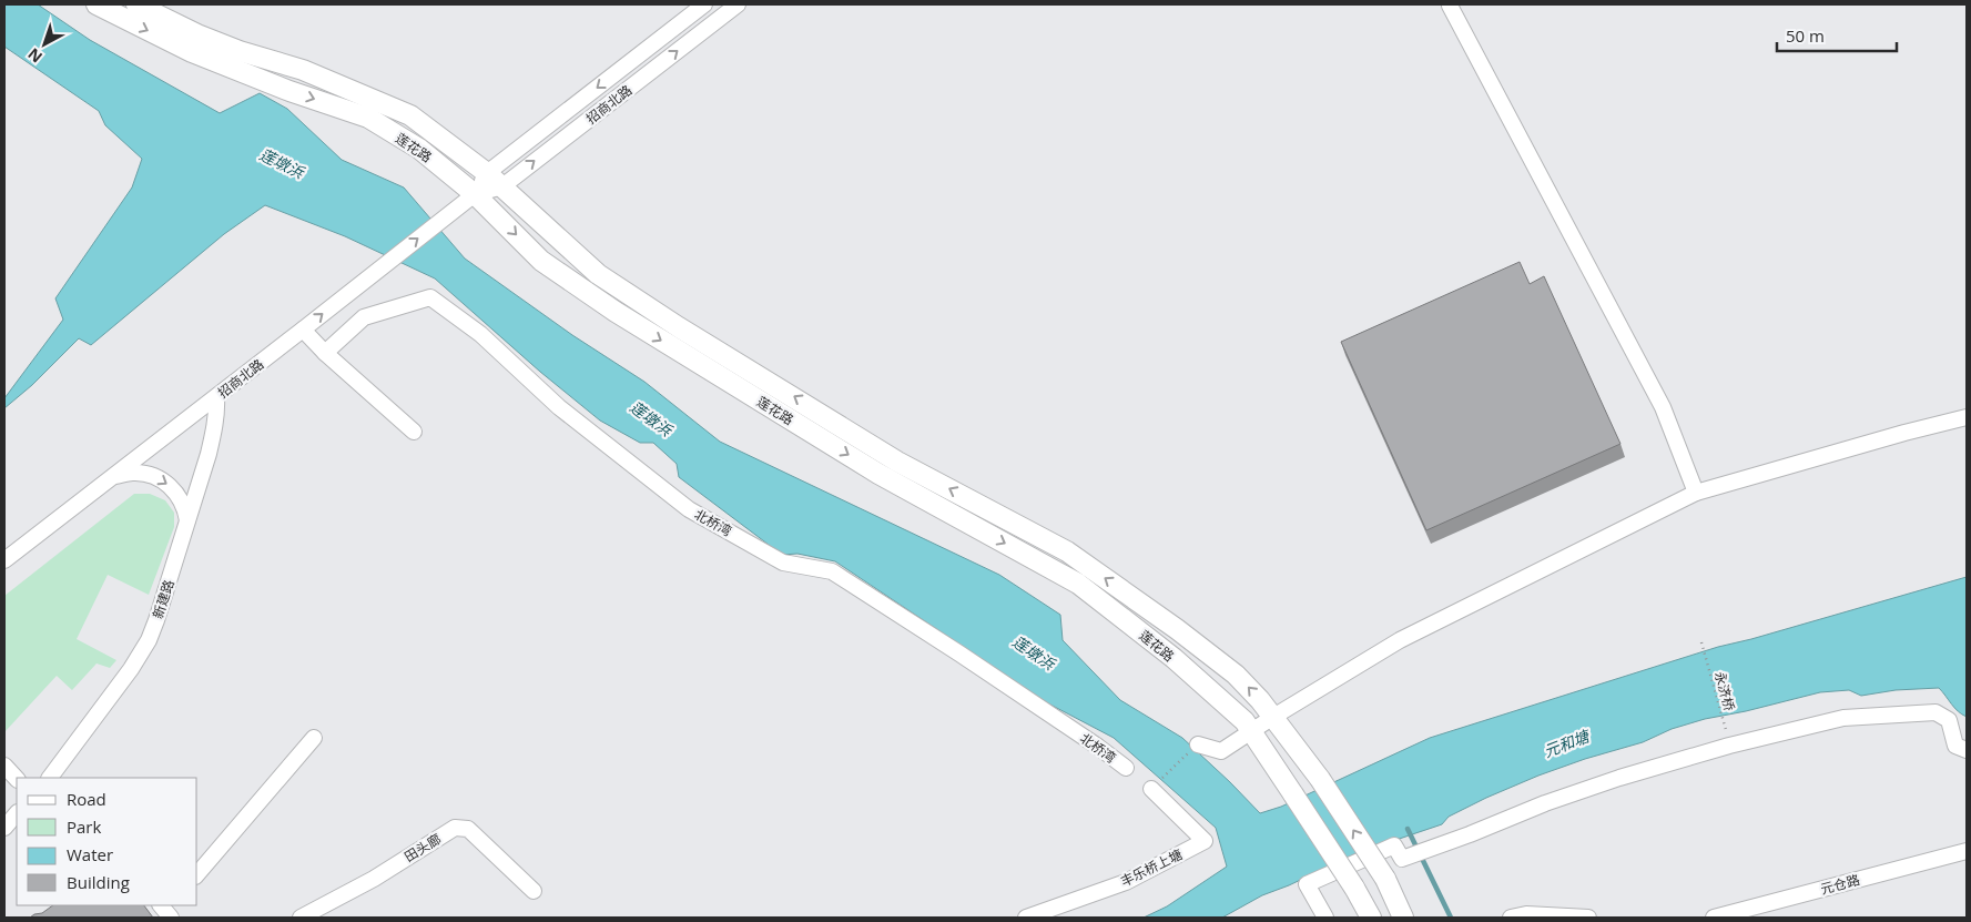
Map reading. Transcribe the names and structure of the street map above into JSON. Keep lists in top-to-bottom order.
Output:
{
  "streets": {
    "main road": ["莲花路"],
    "street": [
      "招商北路",
      "北桥湾",
      "新建路",
      "田头廊",
      "丰乐桥上塘",
      "元仓路"
    ],
    "path": ["永济桥"]
  },
  "crossings": [
    ["招商北路", "莲花路"],
    ["招商北路", "新建路"]
  ],
  "water": ["莲墩浜", "元和塘"],
  "legend": [
    "Road",
    "Park",
    "Water",
    "Building"
  ],
  "scale_bar": "50 m",
  "north": "bottom left"
}
